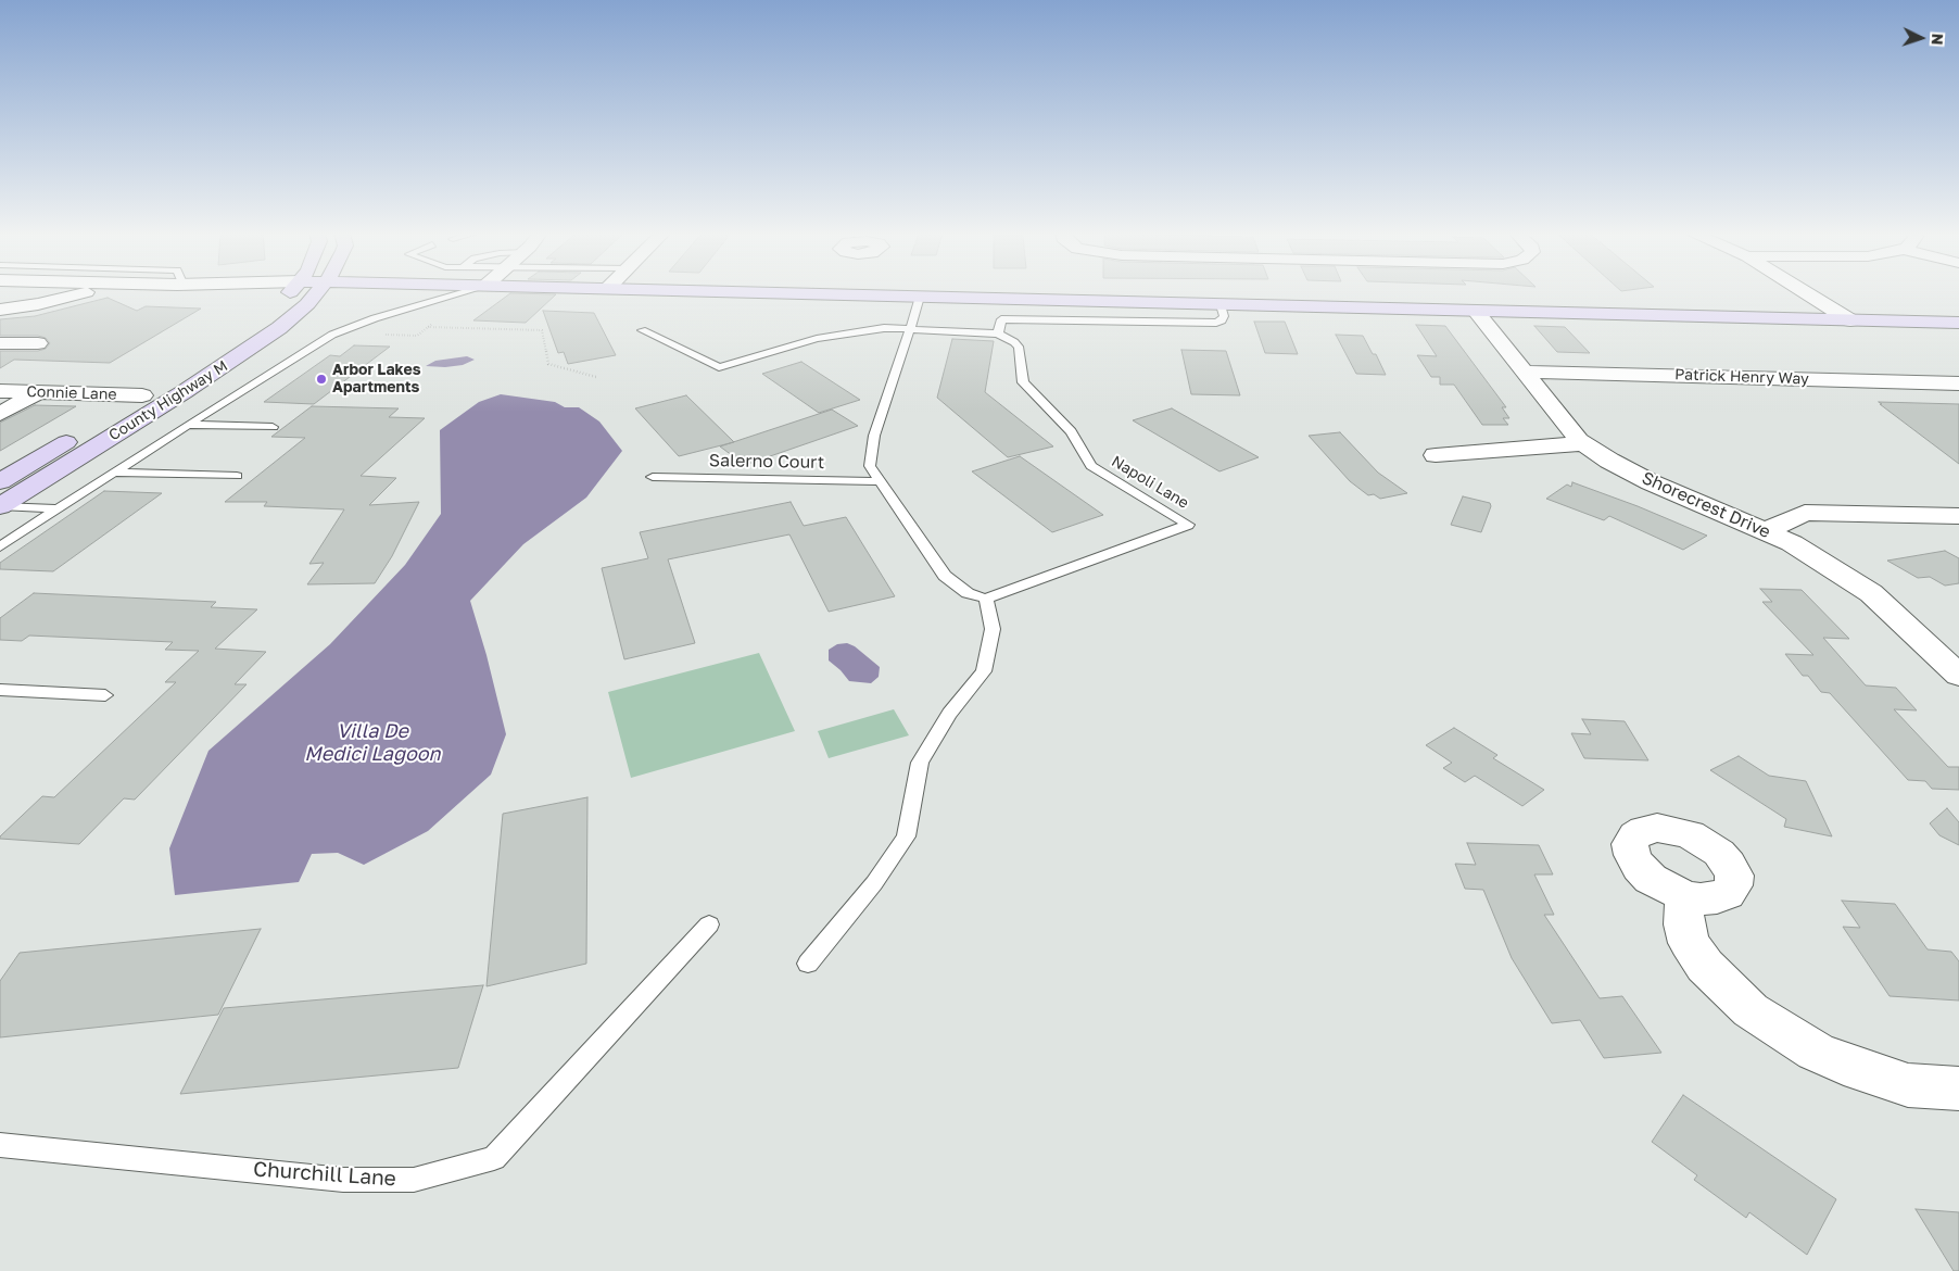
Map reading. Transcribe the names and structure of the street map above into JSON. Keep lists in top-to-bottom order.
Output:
{
  "streets": {
    "main road": ["County Highway M"],
    "street": ["Patrick Henry Way", "Connie Lane", "Shorecrest Drive"],
    "lane": ["Salerno Court", "Napoli Lane", "Churchill Lane"]
  },
  "crossings": [
    ["Patrick Henry Way", "Shorecrest Drive"],
    ["Connie Lane", "County Highway M"]
  ],
  "water": ["Villa De Medici Lagoon"],
  "places": ["Arbor Lakes Apartments"],
  "north": "right"
}
